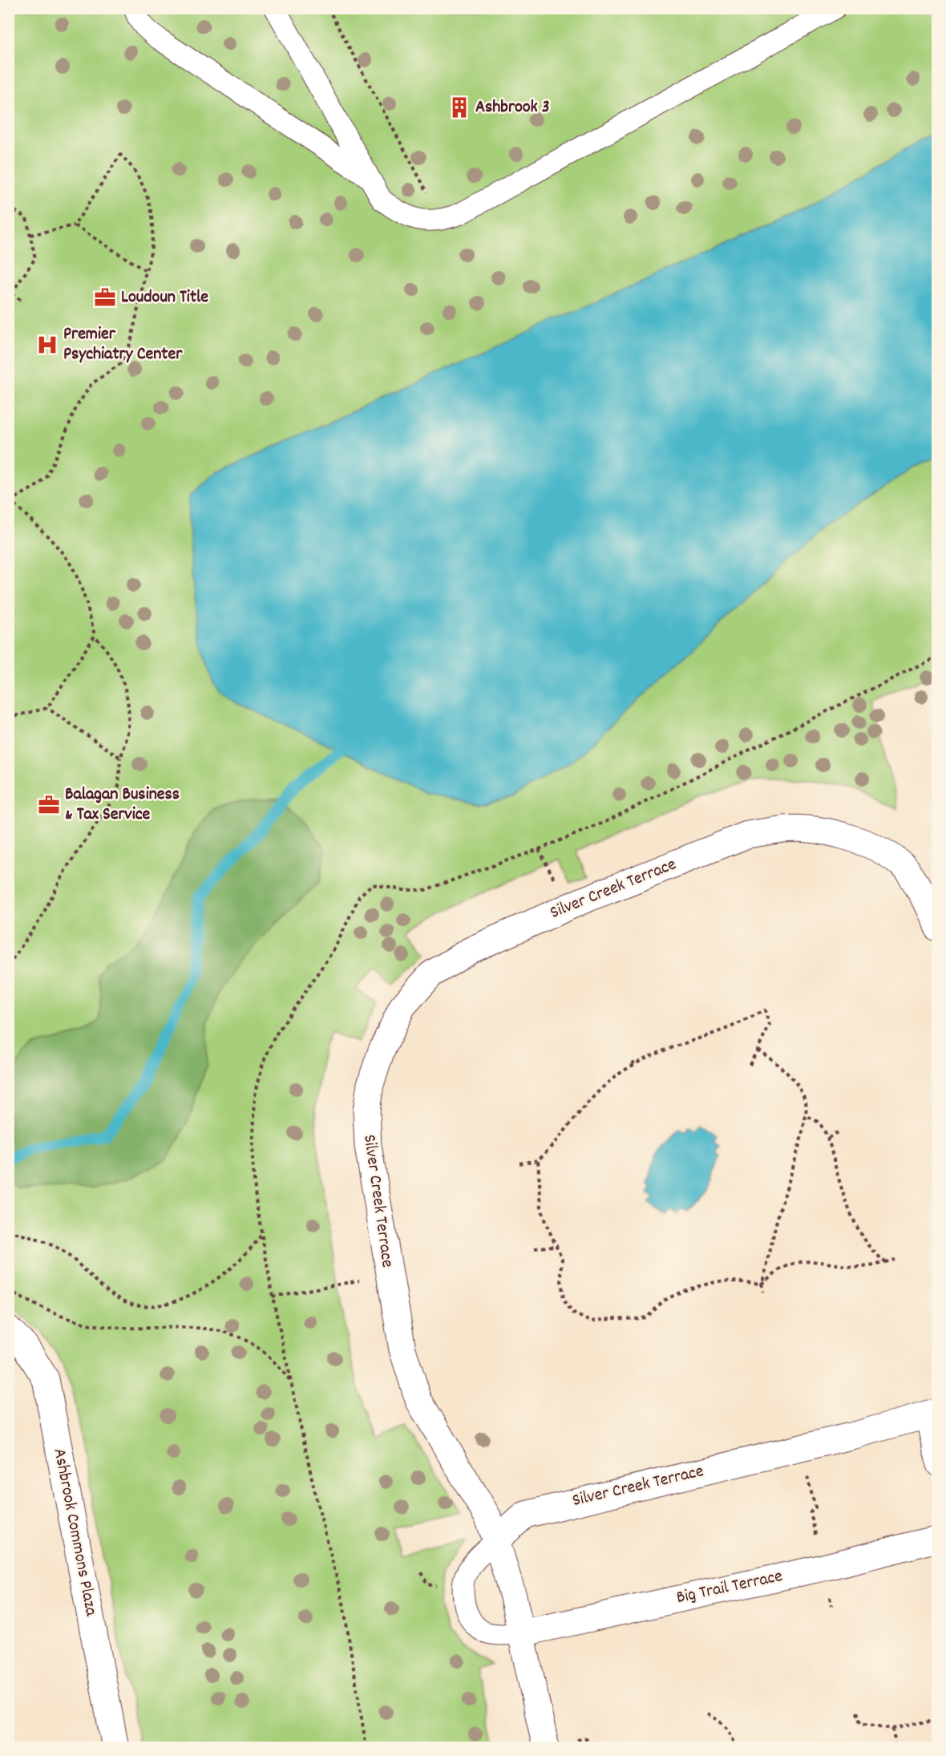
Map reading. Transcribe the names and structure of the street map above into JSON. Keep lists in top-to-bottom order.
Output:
{
  "streets": {
    "street": ["Silver Creek Terrace", "Ashbrook Commons Plaza", "Big Trail Terrace"]
  },
  "places": {
    "building": ["Ashbrook 3"],
    "office": ["Loudoun Title", "Balagan Business & Tax Service"],
    "hospital": ["Premier Psychiatry Center"]
  }
}
